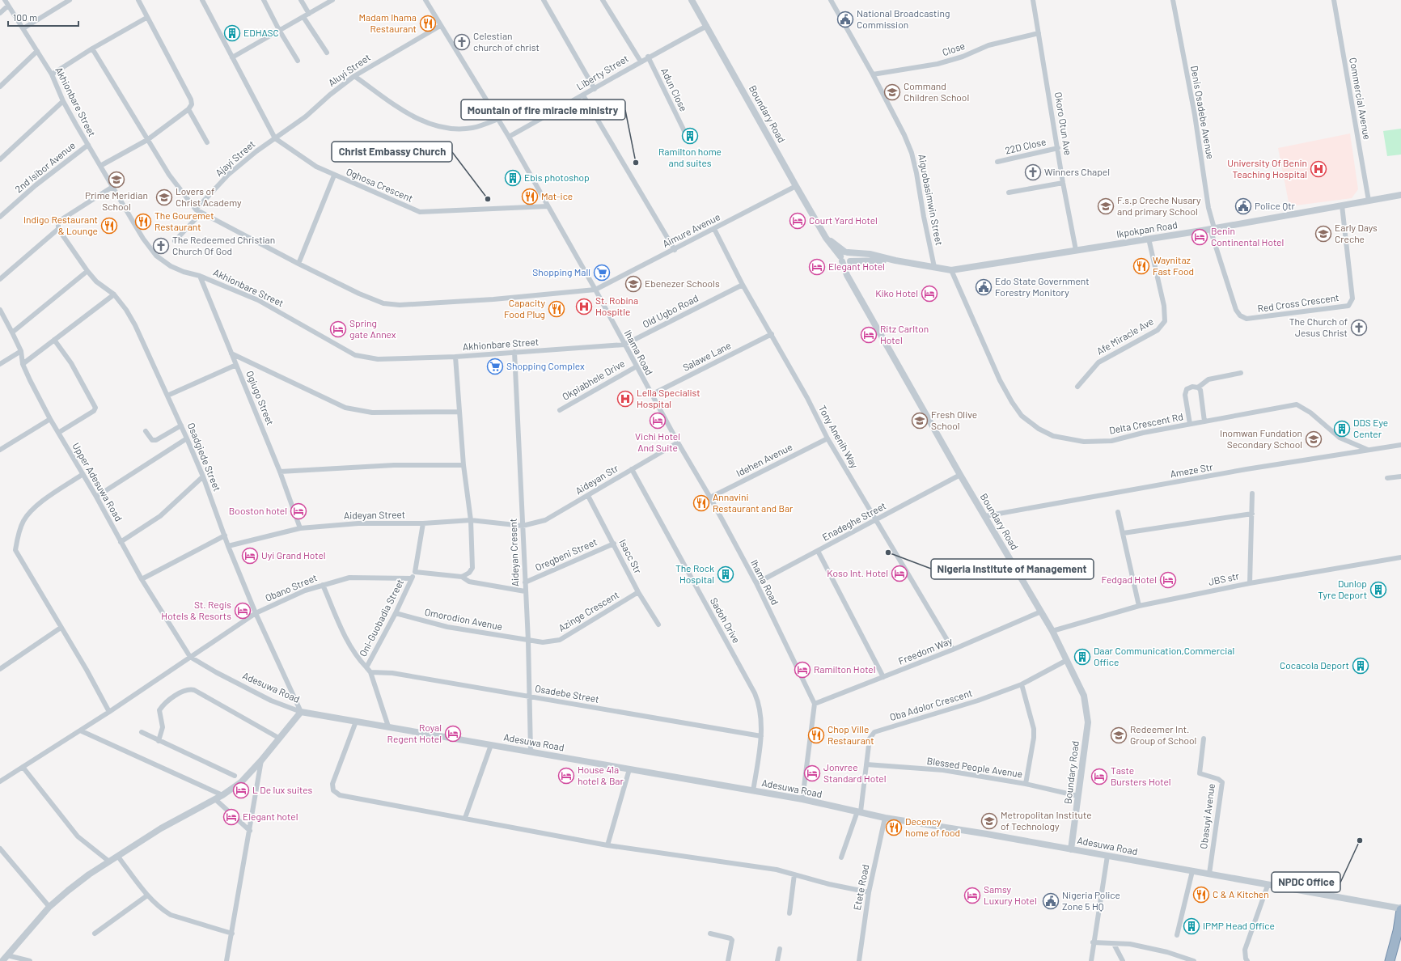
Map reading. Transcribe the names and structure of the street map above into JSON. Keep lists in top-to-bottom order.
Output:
{
  "streets": {
    "street": [
      "Close",
      "Aluyi Street",
      "Liberty Street",
      "Adun Close",
      "Commercial Avenue",
      "Akhionbare Street",
      "Denis Osadebe Avenue",
      "Boundary Road",
      "Okoro Otun Ave",
      "22D Close",
      "Ajayi Street",
      "2nd Isibor Avenue",
      "Oghosa Crescent",
      "Aiguobasimwin Street",
      "Ikpokpan Road",
      "Aimure Avenue",
      "Red Cross Crescent",
      "Old Ugbo Road",
      "Afe Miracle Ave",
      "Ihama Road",
      "Salawe Lane",
      "Okpiabhele Drive",
      "Ogiugo Street",
      "Delta Crescent Rd",
      "Tony Anenih Way",
      "Osadgiede Street",
      "Idehen Avenue",
      "Ameze Str",
      "Aideyan Str",
      "Upper Adesuwa Road",
      "Aideyan Street",
      "Enadeghe Street",
      "Aideyan Cresent",
      "Oregbeni Street",
      "Isacc Str",
      "JBS str",
      "Obano Street",
      "Azinge Crescent",
      "Oni-Guobadia Street",
      "Omorodion Avenue",
      "Sadoh Drive",
      "Freedom Way",
      "Adesuwa Road",
      "Osadebe Street",
      "Oba Adolor Crescent",
      "Blessed People Avenue",
      "Obasuyi Avenue",
      "Etete Road"
    ]
  },
  "crossings": [
    ["Close", "Okoro Otun Ave"],
    ["Close", "Aiguobasimwin Street"],
    ["Aluyi Street", "Ajayi Street"],
    ["Aluyi Street", "Oghosa Crescent"],
    ["Aluyi Street", "Ihama Road"],
    ["Liberty Street", "Adun Close"],
    ["Liberty Street", "Boundary Road"],
    ["Liberty Street", "Ihama Road"],
    ["Commercial Avenue", "Ikpokpan Road"],
    ["Akhionbare Street", "2nd Isibor Avenue"],
    ["Akhionbare Street", "Old Ugbo Road"],
    ["Akhionbare Street", "Ihama Road"],
    ["Akhionbare Street", "Ogiugo Street"],
    ["Akhionbare Street", "Aideyan Cresent"],
    ["Denis Osadebe Avenue", "Ikpokpan Road"],
    ["Denis Osadebe Avenue", "Red Cross Crescent"],
    ["Boundary Road", "Ikpokpan Road"],
    ["Boundary Road", "Aimure Avenue"],
    ["Boundary Road", "Ameze Str"],
    ["Boundary Road", "Enadeghe Street"],
    ["Boundary Road", "JBS str"],
    ["Boundary Road", "Freedom Way"],
    ["Boundary Road", "Adesuwa Road"],
    ["Boundary Road", "Oba Adolor Crescent"],
    ["Boundary Road", "Blessed People Avenue"],
    ["Okoro Otun Ave", "22D Close"],
    ["Okoro Otun Ave", "Ikpokpan Road"],
    ["Ajayi Street", "Oghosa Crescent"],
    ["Oghosa Crescent", "Ihama Road"],
    ["Aiguobasimwin Street", "Ikpokpan Road"],
    ["Ikpokpan Road", "Red Cross Crescent"],
    ["Ikpokpan Road", "Afe Miracle Ave"],
    ["Ikpokpan Road", "Delta Crescent Rd"],
    ["Aimure Avenue", "Ihama Road"],
    ["Aimure Avenue", "Tony Anenih Way"],
    ["Old Ugbo Road", "Ihama Road"],
    ["Old Ugbo Road", "Tony Anenih Way"],
    ["Ihama Road", "Salawe Lane"],
    ["Ihama Road", "Okpiabhele Drive"],
    ["Ihama Road", "Idehen Avenue"],
    ["Ihama Road", "Aideyan Str"],
    ["Ihama Road", "Enadeghe Street"],
    ["Ihama Road", "Freedom Way"],
    ["Salawe Lane", "Tony Anenih Way"],
    ["Ogiugo Street", "Aideyan Street"],
    ["Delta Crescent Rd", "Ameze Str"],
    ["Tony Anenih Way", "Idehen Avenue"],
    ["Tony Anenih Way", "Enadeghe Street"],
    ["Tony Anenih Way", "Freedom Way"],
    ["Osadgiede Street", "Aideyan Street"],
    ["Osadgiede Street", "Obano Street"],
    ["Osadgiede Street", "Adesuwa Road"],
    ["Aideyan Str", "Aideyan Street"],
    ["Aideyan Str", "Aideyan Cresent"],
    ["Aideyan Str", "Isacc Str"],
    ["Aideyan Str", "Sadoh Drive"],
    ["Upper Adesuwa Road", "Obano Street"],
    ["Upper Adesuwa Road", "Adesuwa Road"],
    ["Aideyan Street", "Aideyan Cresent"],
    ["Aideyan Street", "Oni-Guobadia Street"],
    ["Aideyan Cresent", "Oregbeni Street"],
    ["Aideyan Cresent", "Azinge Crescent"],
    ["Aideyan Cresent", "Omorodion Avenue"],
    ["Aideyan Cresent", "Adesuwa Road"],
    ["Aideyan Cresent", "Osadebe Street"],
    ["Oregbeni Street", "Isacc Str"],
    ["Isacc Str", "Azinge Crescent"],
    ["Obano Street", "Oni-Guobadia Street"],
    ["Obano Street", "Adesuwa Road"],
    ["Azinge Crescent", "Omorodion Avenue"],
    ["Oni-Guobadia Street", "Omorodion Avenue"],
    ["Oni-Guobadia Street", "Adesuwa Road"],
    ["Oni-Guobadia Street", "Osadebe Street"],
    ["Sadoh Drive", "Adesuwa Road"],
    ["Sadoh Drive", "Osadebe Street"],
    ["Adesuwa Road", "Oba Adolor Crescent"],
    ["Adesuwa Road", "Obasuyi Avenue"],
    ["Adesuwa Road", "Etete Road"],
    ["Oba Adolor Crescent", "Blessed People Avenue"]
  ],
  "places": {
    "public building": [
      "National Broadcasting Commission",
      "Police Qtr",
      "Edo State Government Forestry Monitory",
      "Nigeria Police Zone 5 HQ"
    ],
    "restaurant": [
      "Madam Ihama Restaurant",
      "Mat-ice",
      "The Gouremet Restaurant",
      "Indigo Restaurant & Lounge",
      "Waynitaz Fast Food",
      "Capacity Food Plug",
      "Annavini Restaurant and Bar",
      "Chop Ville Restaurant",
      "Decency home of food",
      "C & A Kitchen"
    ],
    "building": [
      "EDHASC",
      "Ramilton home and suites",
      "Ebis photoshop",
      "DDS Eye Center",
      "The Rock Hospital",
      "Dunlop Tyre Deport",
      "Daar Communication,Commercial Office",
      "Cocacola Deport",
      "IPMP Head Office"
    ],
    "church": [
      "Celestian church of christ",
      "Winners Chapel",
      "The Redeemed Christian Church Of God",
      "The Church of Jesus Christ"
    ],
    "school or university": [
      "Command Children School",
      "Prime Meridian School",
      "Lovers of Christ Academy",
      "F.s.p Creche Nusary and primary School",
      "Early Days Creche",
      "Ebenezer Schools",
      "Fresh Olive School",
      "Inomwan Fundation Secondary School",
      "Redeemer Int. Group of School",
      "Metropolitan Institute of Technology"
    ],
    "other": [
      "Mountain of fire miracle ministry",
      "Christ Embassy Church",
      "Nigeria Institute of Management",
      "NPDC Office"
    ],
    "hospital": ["University Of Benin Teaching Hospital", "St. Robina Hospitle", "Lella Specialist Hospital"],
    "hotel": [
      "Court Yard Hotel",
      "Benin Continental Hotel",
      "Elegant Hotel",
      "Kiko Hotel",
      "Spring gate Annex",
      "Ritz Carlton Hotel",
      "Vichi Hotel And Suite",
      "Booston hotel",
      "Uyi Grand Hotel",
      "Koso Int. Hotel",
      "Fedgad Hotel",
      "St. Regis Hotels & Resorts",
      "Ramilton Hotel",
      "Royal Regent Hotel",
      "Jonvree Standard Hotel",
      "House 41a hotel & Bar",
      "Taste Bursters Hotel",
      "L De lux suites",
      "Elegant hotel",
      "Samsy Luxury Hotel"
    ],
    "supermarket": ["Shopping Mall", "Shopping Complex"]
  },
  "scale_bar": "100 m"
}
